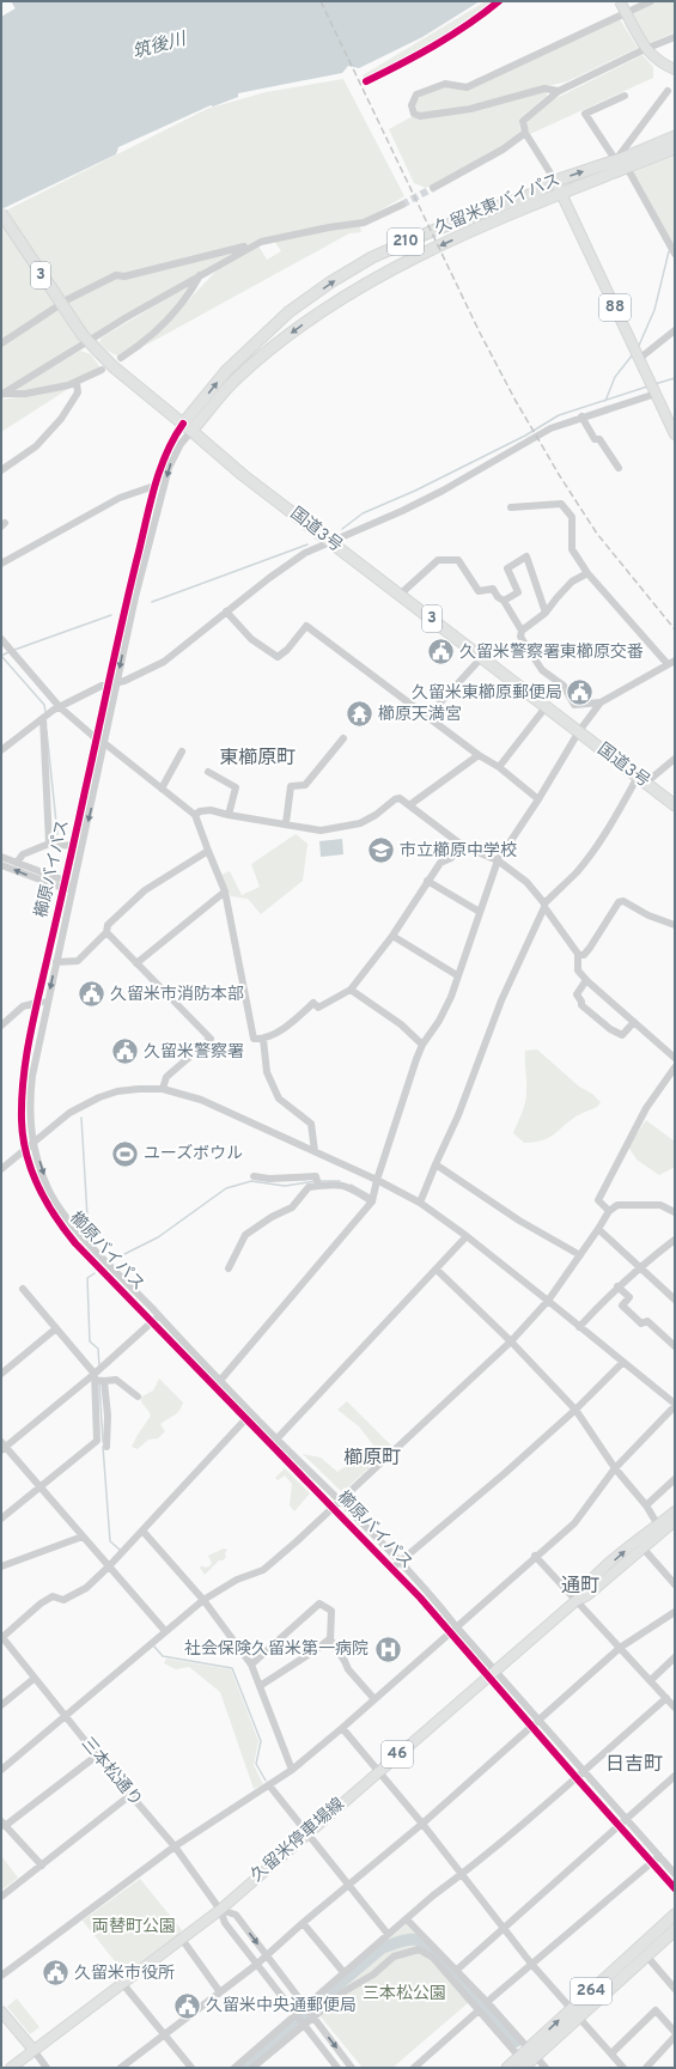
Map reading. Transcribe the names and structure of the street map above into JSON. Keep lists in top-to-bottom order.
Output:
{
  "streets": {
    "highway": [
      "久留米東バイパス",
      "210",
      "3",
      "国道3号",
      "264"
    ],
    "main road": ["88", "46", "久留米停車場線"],
    "street": ["櫛原バイパス", "三本松通り"]
  },
  "crossings": [
    ["久留米東バイパス", "88"],
    ["久留米東バイパス", "国道3号"],
    ["久留米東バイパス", "櫛原バイパス"],
    ["国道3号", "櫛原バイパス"],
    ["櫛原バイパス", "久留米停車場線"],
    ["三本松通り", "久留米停車場線"]
  ],
  "districts": [
    "東櫛原町",
    "櫛原町",
    "通町",
    "日吉町"
  ],
  "water": ["筑後川"],
  "parks": ["両替町公園", "三本松公園"],
  "places": {
    "public building": [
      "久留米警察署東櫛原交番",
      "久留米東櫛原郵便局",
      "久留米市消防本部",
      "久留米警察署",
      "久留米市役所",
      "久留米中央通郵便局"
    ],
    "temple": ["櫛原天満宮"],
    "school or university": ["市立櫛原中学校"],
    "sports": ["ユーズボウル"],
    "hospital": ["社会保険久留米第一病院"]
  }
}
